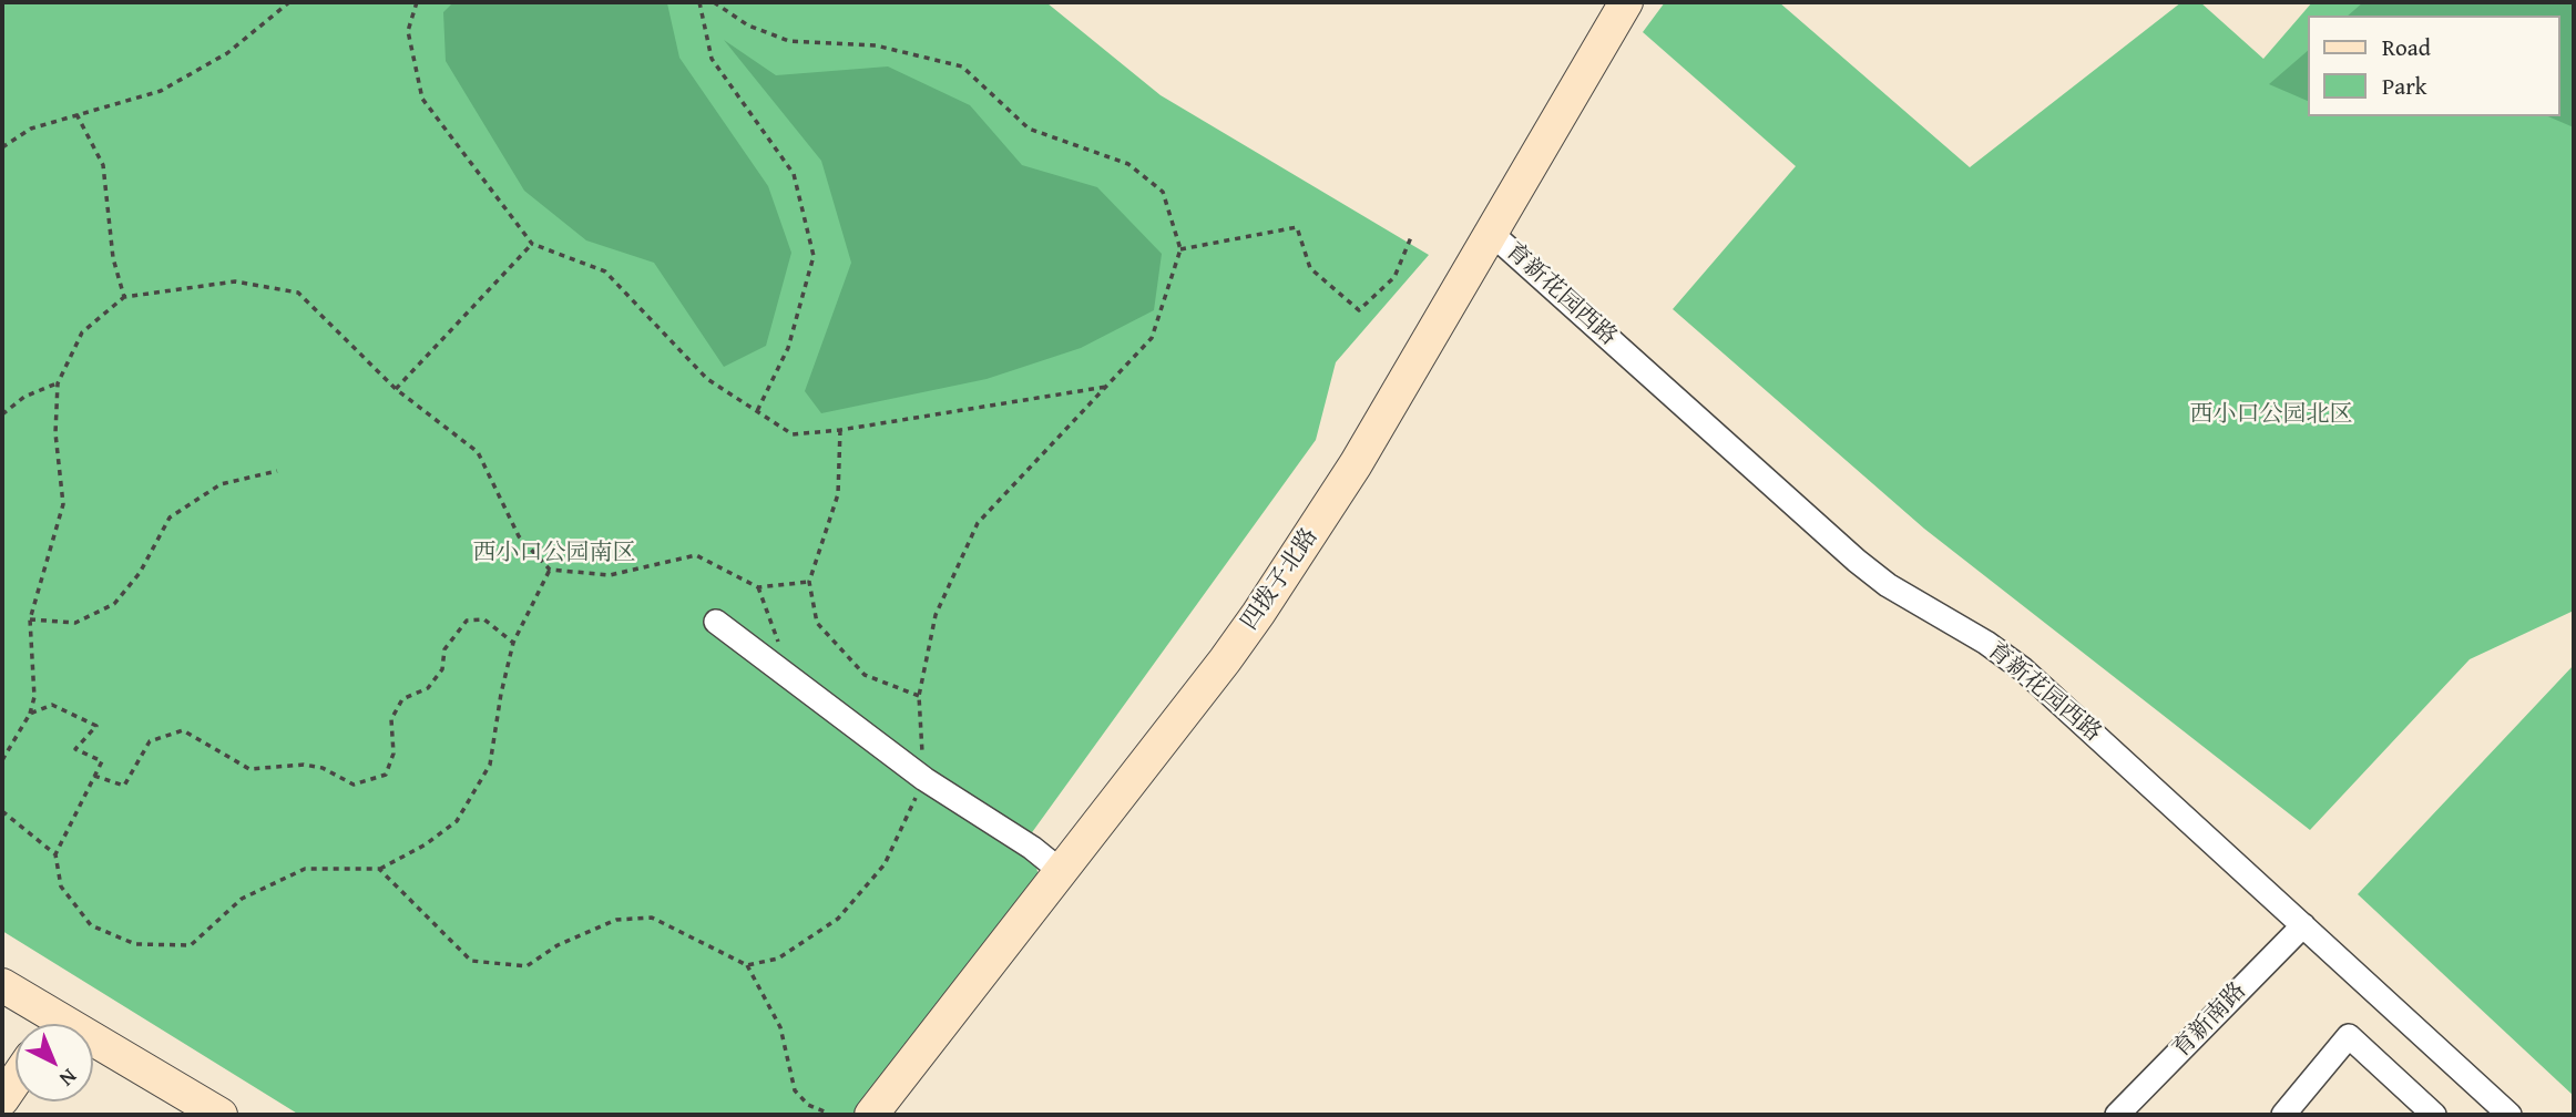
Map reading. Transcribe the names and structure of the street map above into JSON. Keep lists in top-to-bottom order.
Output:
{
  "streets": {
    "street": ["育新花园西路", "四拨子北路", "育新南路"]
  },
  "crossings": [
    ["育新花园西路", "四拨子北路"],
    ["育新花园西路", "育新南路"]
  ],
  "parks": ["西小口公园北区", "西小口公园南区"],
  "legend": ["Road", "Park"],
  "north": "bottom right"
}
